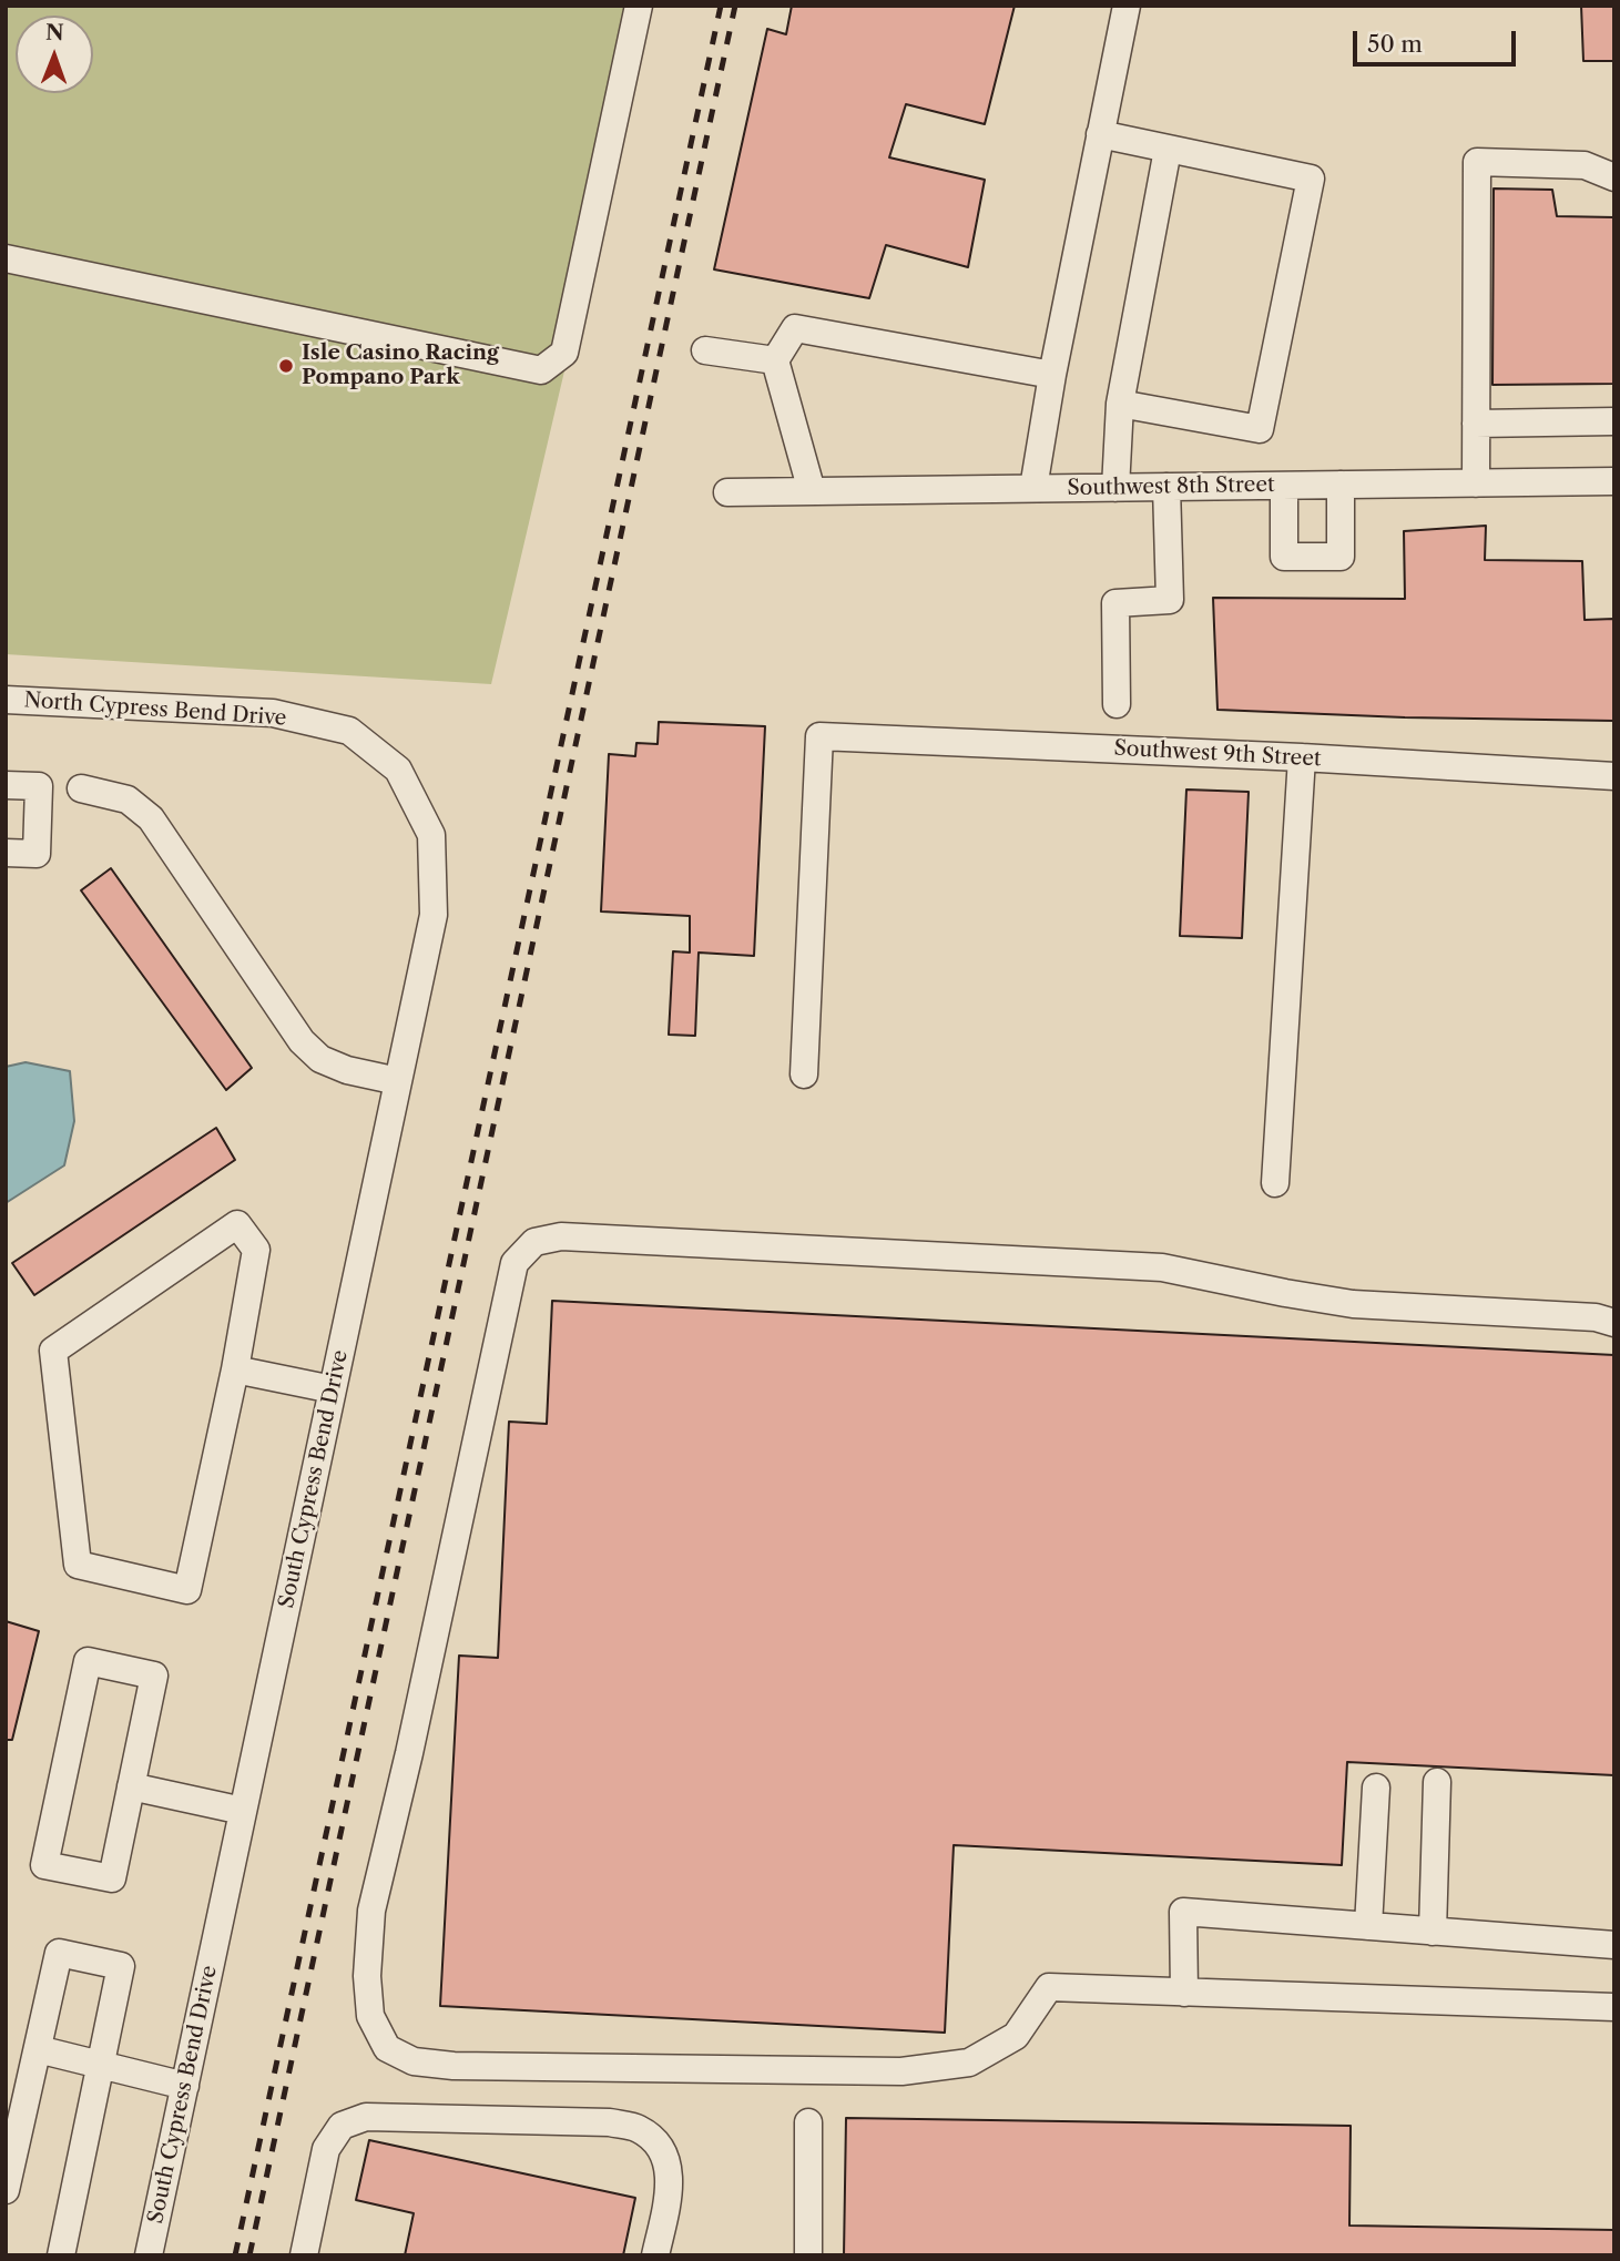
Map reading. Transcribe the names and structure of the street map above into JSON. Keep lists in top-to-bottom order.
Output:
{
  "streets": {
    "street": [
      "Southwest 8th Street",
      "North Cypress Bend Drive",
      "Southwest 9th Street",
      "South Cypress Bend Drive"
    ]
  },
  "crossings": [
    ["North Cypress Bend Drive", "South Cypress Bend Drive"]
  ],
  "places": ["Isle Casino Racing Pompano Park"],
  "scale_bar": "50 m",
  "north": "top"
}
